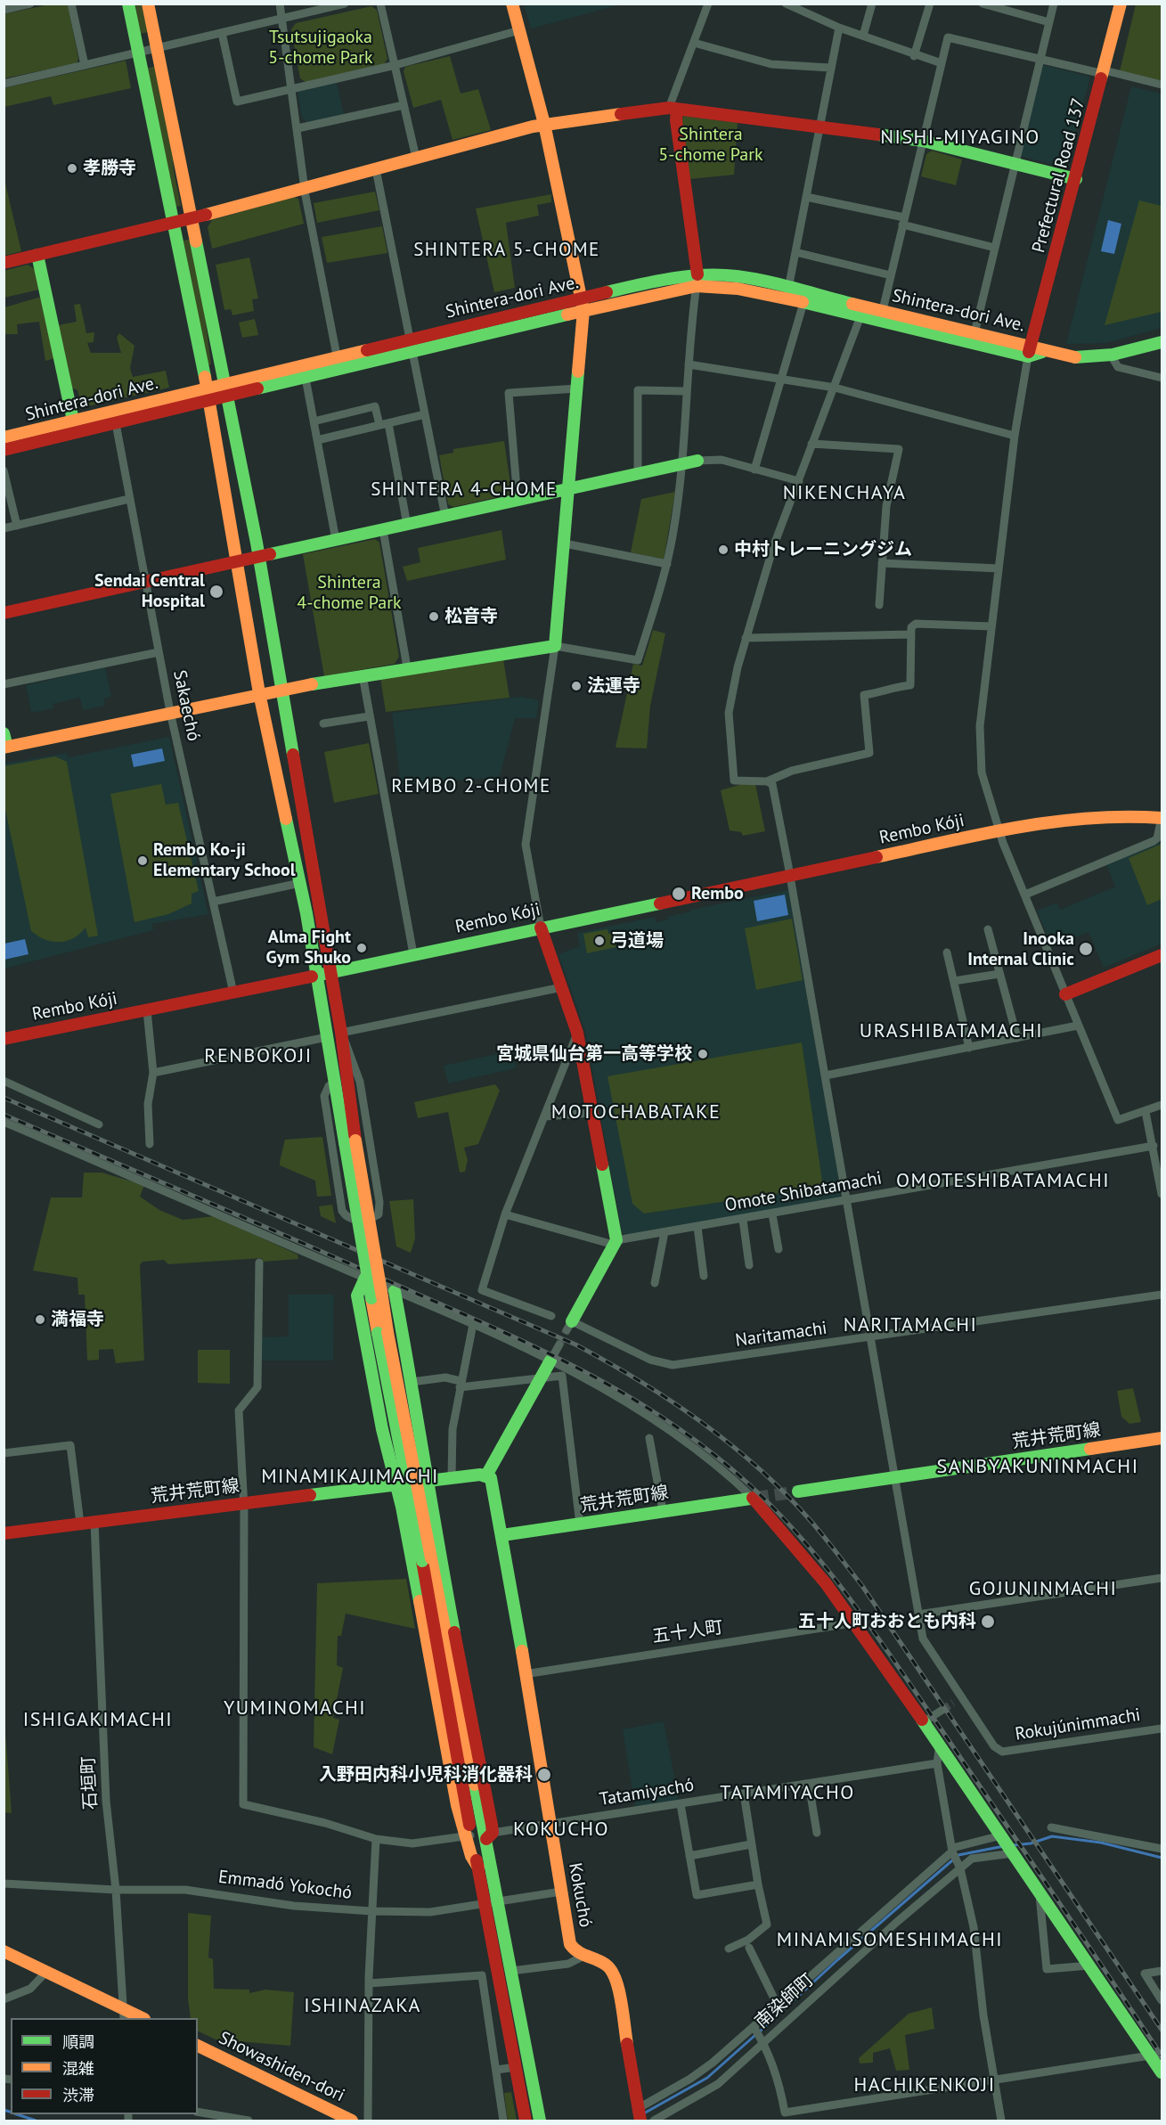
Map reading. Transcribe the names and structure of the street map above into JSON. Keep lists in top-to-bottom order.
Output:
{
  "streets": {
    "street": [
      "Prefectural Road 137",
      "Shintera-dori Ave.",
      "Sakaechó",
      "Rembo Kóji",
      "Omote Shibatamachi",
      "Naritamachi",
      "荒井荒町線",
      "五十人町",
      "Rokujúnimmachi",
      "石垣町",
      "Tatamiyachó",
      "Emmadó Yokochó",
      "Kokuchó",
      "南染師町",
      "Showashiden-dori"
    ]
  },
  "crossings": [
    ["Prefectural Road 137", "Shintera-dori Ave."],
    ["Shintera-dori Ave.", "Sakaechó"],
    ["Sakaechó", "Rembo Kóji"],
    ["荒井荒町線", "石垣町"],
    ["荒井荒町線", "Kokuchó"],
    ["五十人町", "Kokuchó"],
    ["石垣町", "Emmadó Yokochó"],
    ["Tatamiyachó", "Kokuchó"],
    ["Emmadó Yokochó", "Kokuchó"]
  ],
  "districts": [
    "NISHI-MIYAGINO",
    "SHINTERA 5-CHOME",
    "SHINTERA 4-CHOME",
    "NIKENCHAYA",
    "REMBO 2-CHOME",
    "URASHIBATAMACHI",
    "RENBOKOJI",
    "MOTOCHABATAKE",
    "OMOTESHIBATAMACHI",
    "NARITAMACHI",
    "SANBYAKUNINMACHI",
    "MINAMIKAJIMACHI",
    "GOJUNINMACHI",
    "YUMINOMACHI",
    "ISHIGAKIMACHI",
    "TATAMIYACHO",
    "KOKUCHO",
    "MINAMISOMESHIMACHI",
    "ISHINAZAKA",
    "HACHIKENKOJI"
  ],
  "parks": ["Tsutsujigaoka 5-chome Park", "Shintera 5-chome Park", "Shintera 4-chome Park"],
  "places": [
    "孝勝寺",
    "中村トレーニングジム",
    "Sendai Central Hospital",
    "松音寺",
    "法運寺",
    "Rembo Ko-ji Elementary School",
    "Rembo",
    "弓道場",
    "Alma Fight Gym Shuko",
    "Inooka Internal Clinic",
    "宮城県仙台第一高等学校",
    "満福寺",
    "五十人町おおとも内科",
    "入野田内科小児科消化器科"
  ],
  "legend": ["順調", "混雑", "渋滞"]
}
